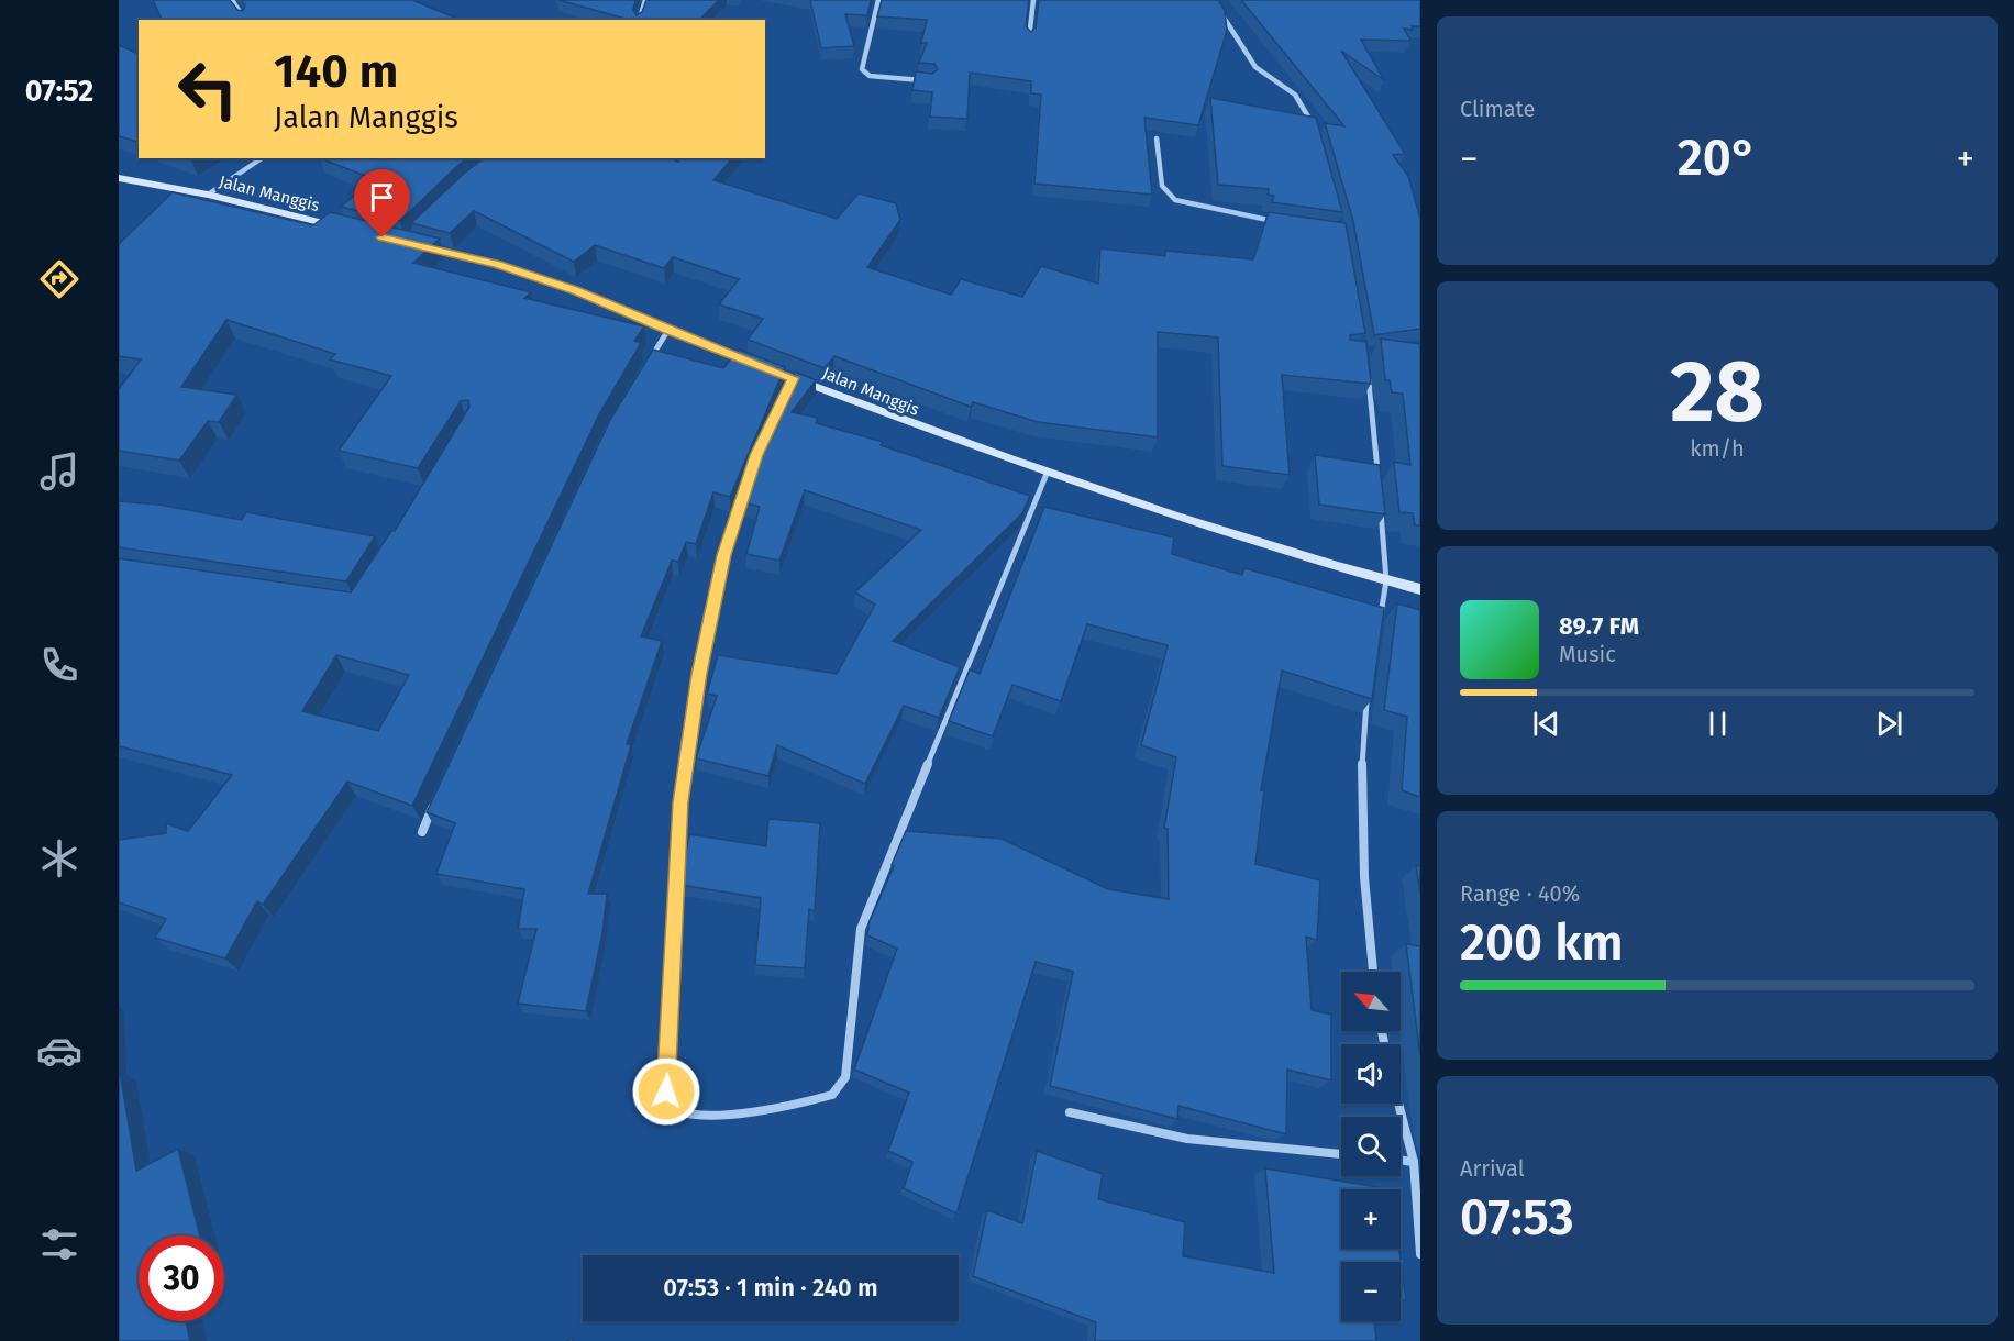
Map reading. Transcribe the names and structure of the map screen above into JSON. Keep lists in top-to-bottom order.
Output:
{
  "streets": {
    "street": ["Jalan Manggis"]
  },
  "north": "top left",
  "page": {
    "tabs": "07:52",
    "tile": [
      "Climate",
      ["28", "km/h"],
      ["Range · 40%", "200 km"],
      ["Arrival", "07:53"]
    ],
    "turn": ["140 m", "Jalan Manggis"],
    "heat": ["−", "20°", "+"],
    "song": ["89.7 FM", "Music"],
    "map_buttons": ["+", "−"],
    "limit": "30",
    "trip": "07:53 · 1 min · 240 m"
  }
}
